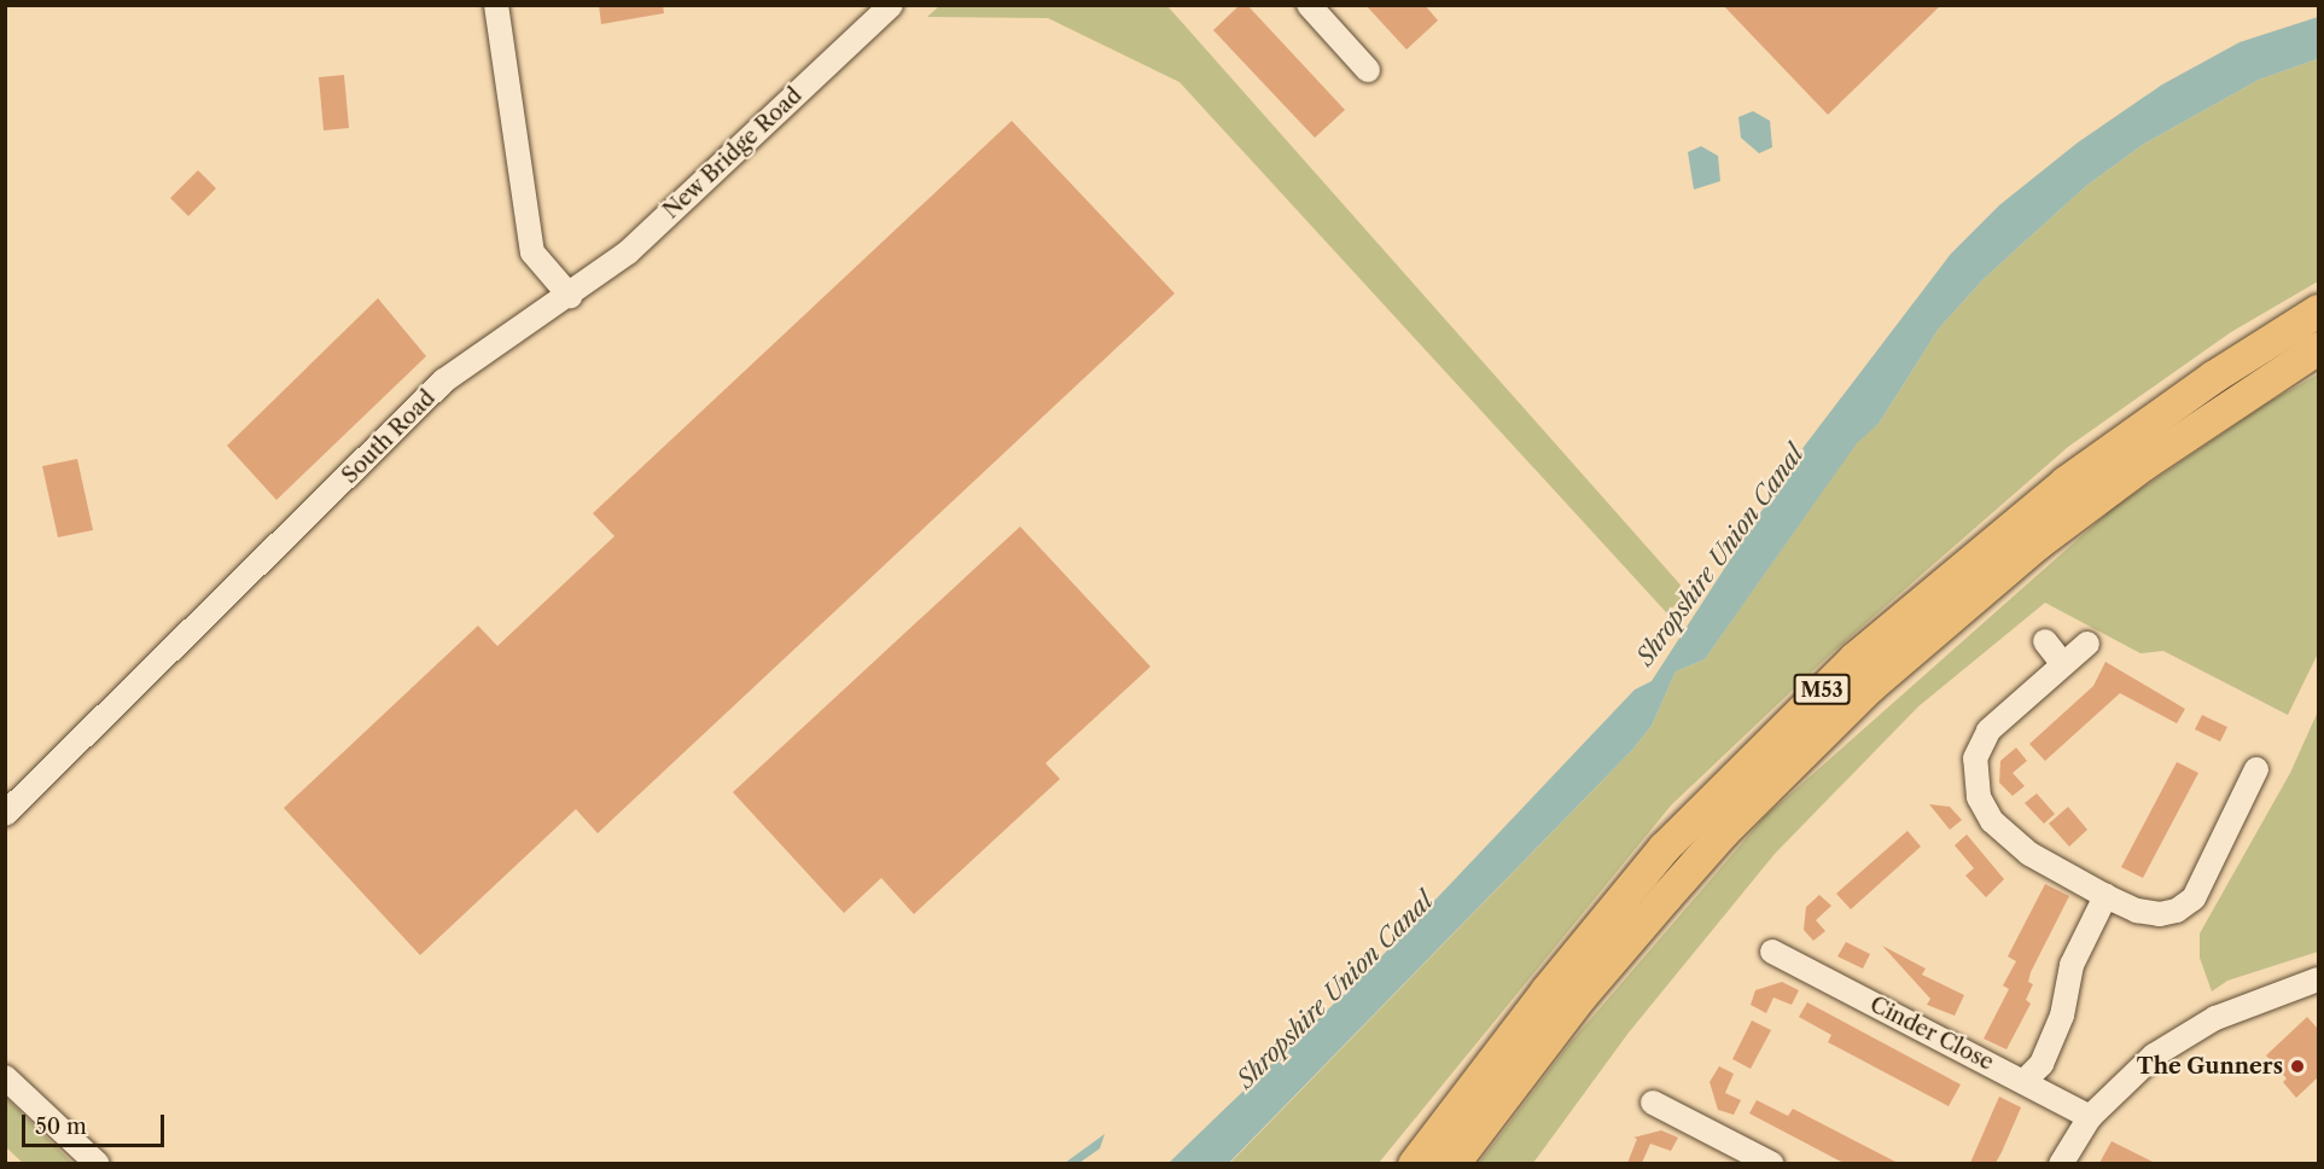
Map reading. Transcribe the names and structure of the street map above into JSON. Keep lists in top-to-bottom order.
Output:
{
  "streets": {
    "highway": ["M53"],
    "street": ["New Bridge Road", "South Road", "Cinder Close"]
  },
  "crossings": [
    ["New Bridge Road", "South Road"]
  ],
  "water": ["Shropshire Union Canal"],
  "places": ["The Gunners"],
  "scale_bar": "50 m"
}
